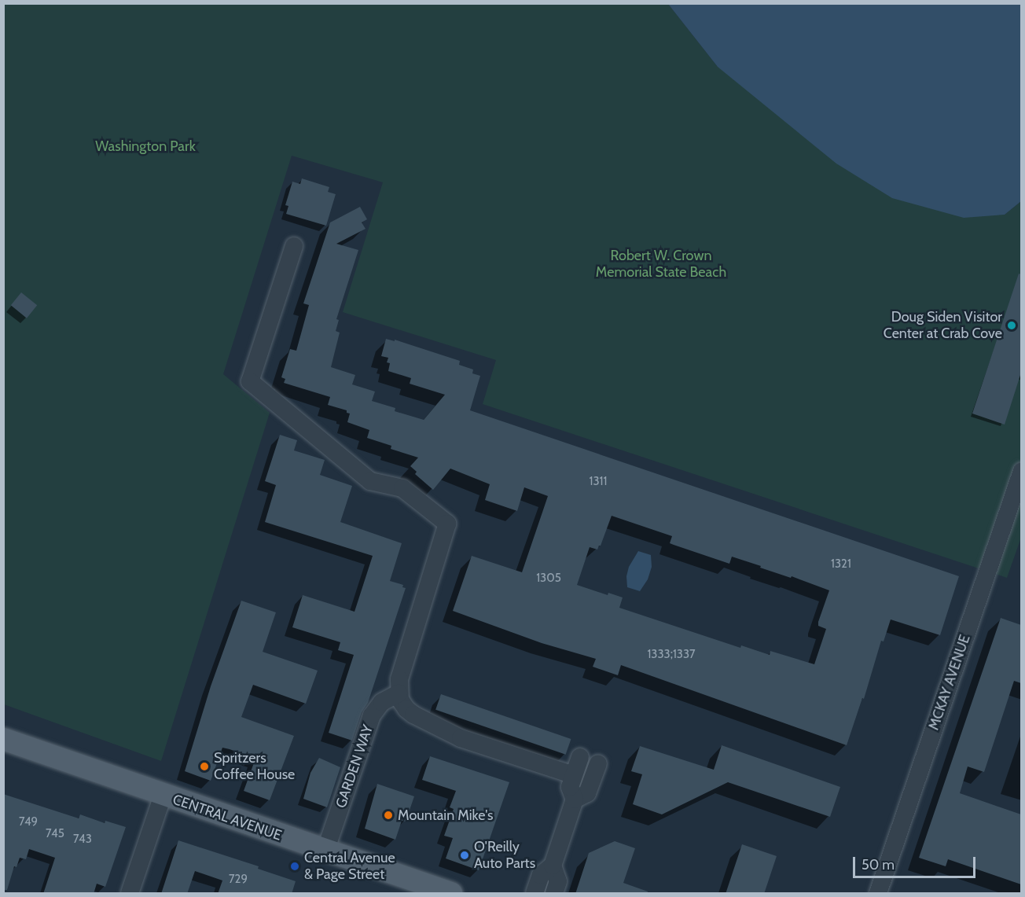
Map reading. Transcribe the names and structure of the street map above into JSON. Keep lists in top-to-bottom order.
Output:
{
  "streets": {
    "main road": ["CENTRAL AVENUE"],
    "street": ["MCKAY AVENUE", "GARDEN WAY"]
  },
  "crossings": [
    ["GARDEN WAY", "CENTRAL AVENUE"]
  ],
  "parks": ["Washington Park", "Robert W. Crown Memorial State Beach"],
  "places": [
    "Doug Siden Visitor Center at Crab Cove",
    "Spritzers Coffee House",
    "Mountain Mike's",
    "O'Reilly Auto Parts",
    "Central Avenue & Page Street"
  ],
  "house_numbers": [
    "1311",
    "1321",
    "1305",
    "1333;1337",
    "749",
    "745",
    "743",
    "729"
  ],
  "scale_bar": "50 m"
}
